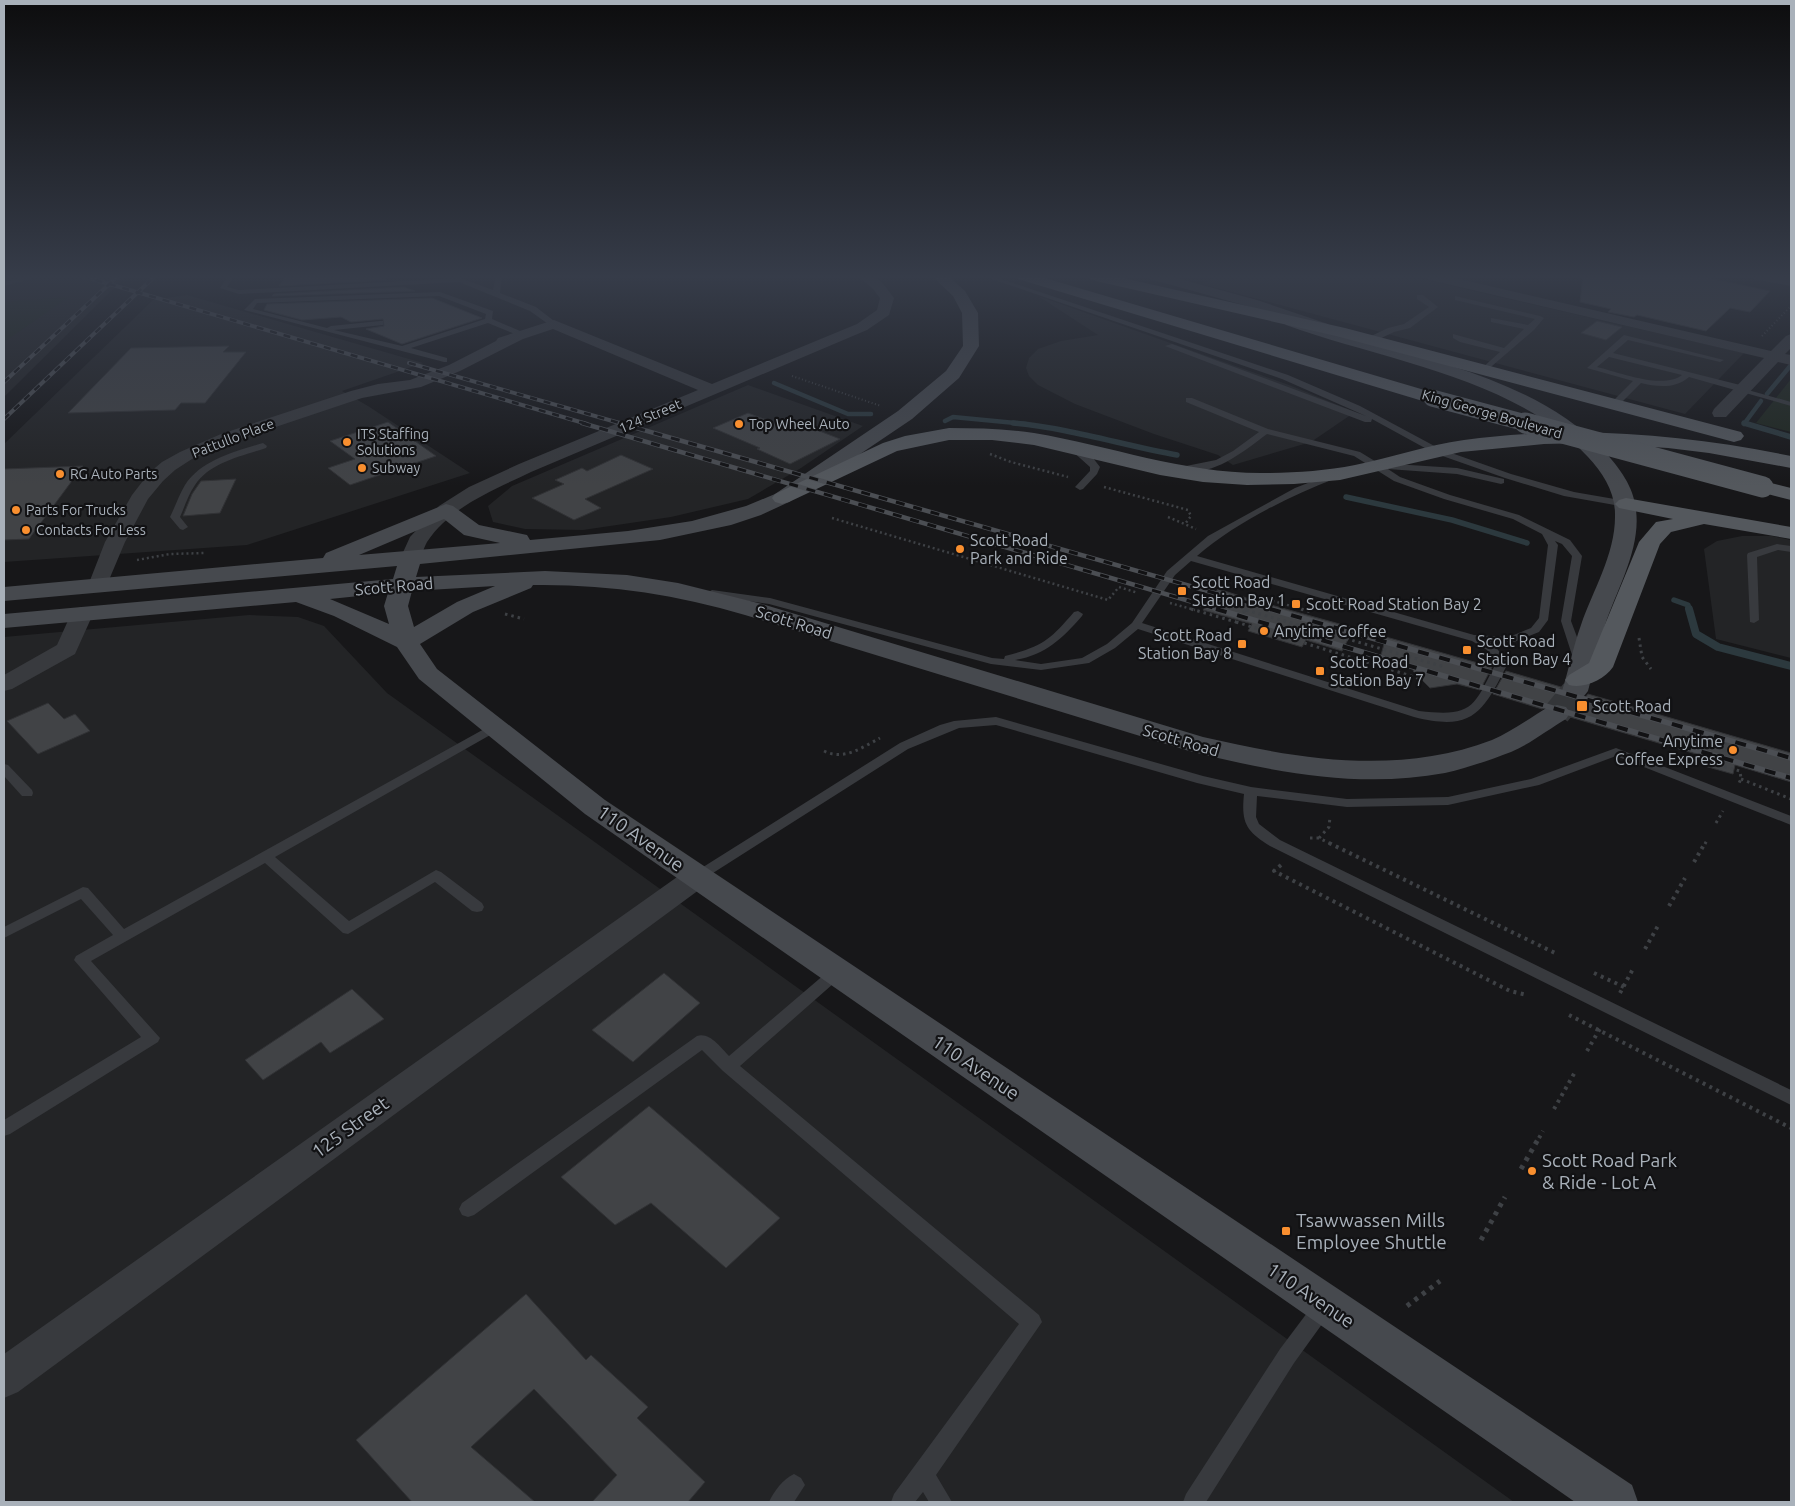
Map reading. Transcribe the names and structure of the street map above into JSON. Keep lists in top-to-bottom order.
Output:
{
  "streets": {
    "main road": ["King George Boulevard", "Scott Road", "110 Avenue"],
    "street": ["124 Street", "Pattullo Place", "125 Street"]
  },
  "crossings": [
    ["124 Street", "Scott Road"],
    ["124 Street", "110 Avenue"],
    ["Pattullo Place", "Scott Road"],
    ["Scott Road", "110 Avenue"],
    ["110 Avenue", "125 Street"]
  ],
  "places": {
    "other": [
      "Top Wheel Auto",
      "ITS Staffing Solutions",
      "Subway",
      "RG Auto Parts",
      "Parts For Trucks",
      "Contacts For Less",
      "Scott Road Park and Ride",
      "Anytime Coffee",
      "Anytime Coffee Express",
      "Scott Road Park & Ride - Lot A"
    ],
    "transit": [
      "Scott Road Station Bay 1",
      "Scott Road Station Bay 2",
      "Scott Road Station Bay 8",
      "Scott Road Station Bay 4",
      "Scott Road Station Bay 7",
      "Scott Road",
      "Tsawwassen Mills Employee Shuttle"
    ]
  }
}
